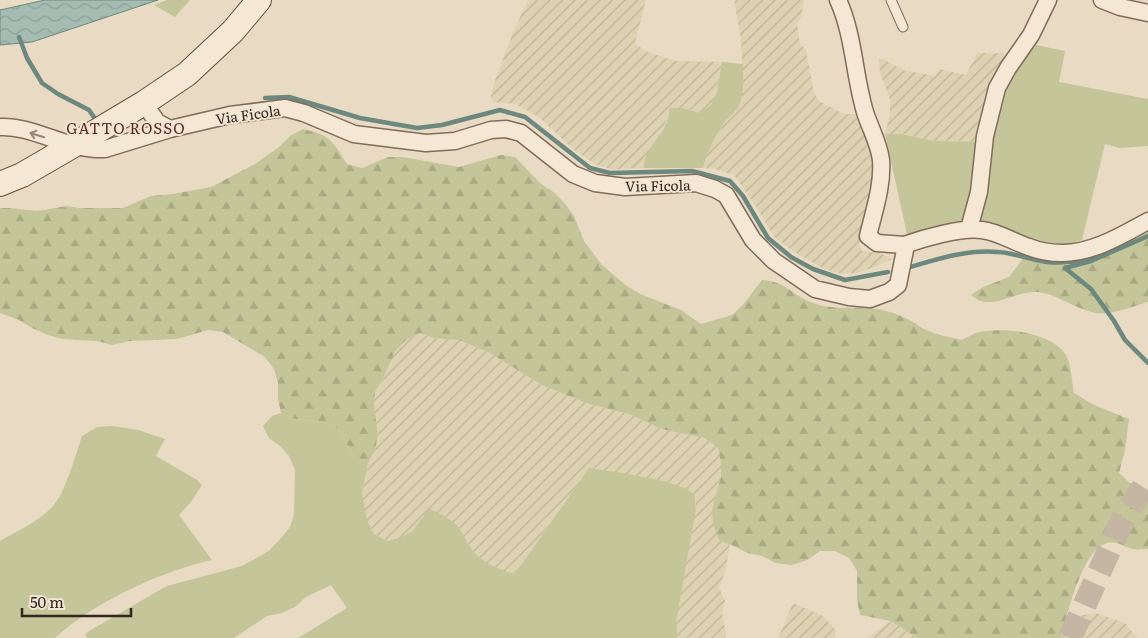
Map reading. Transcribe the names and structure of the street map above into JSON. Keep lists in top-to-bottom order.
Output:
{
  "streets": {
    "street": ["Via Ficola"]
  },
  "districts": ["GATTO ROSSO"],
  "scale_bar": "50 m"
}
